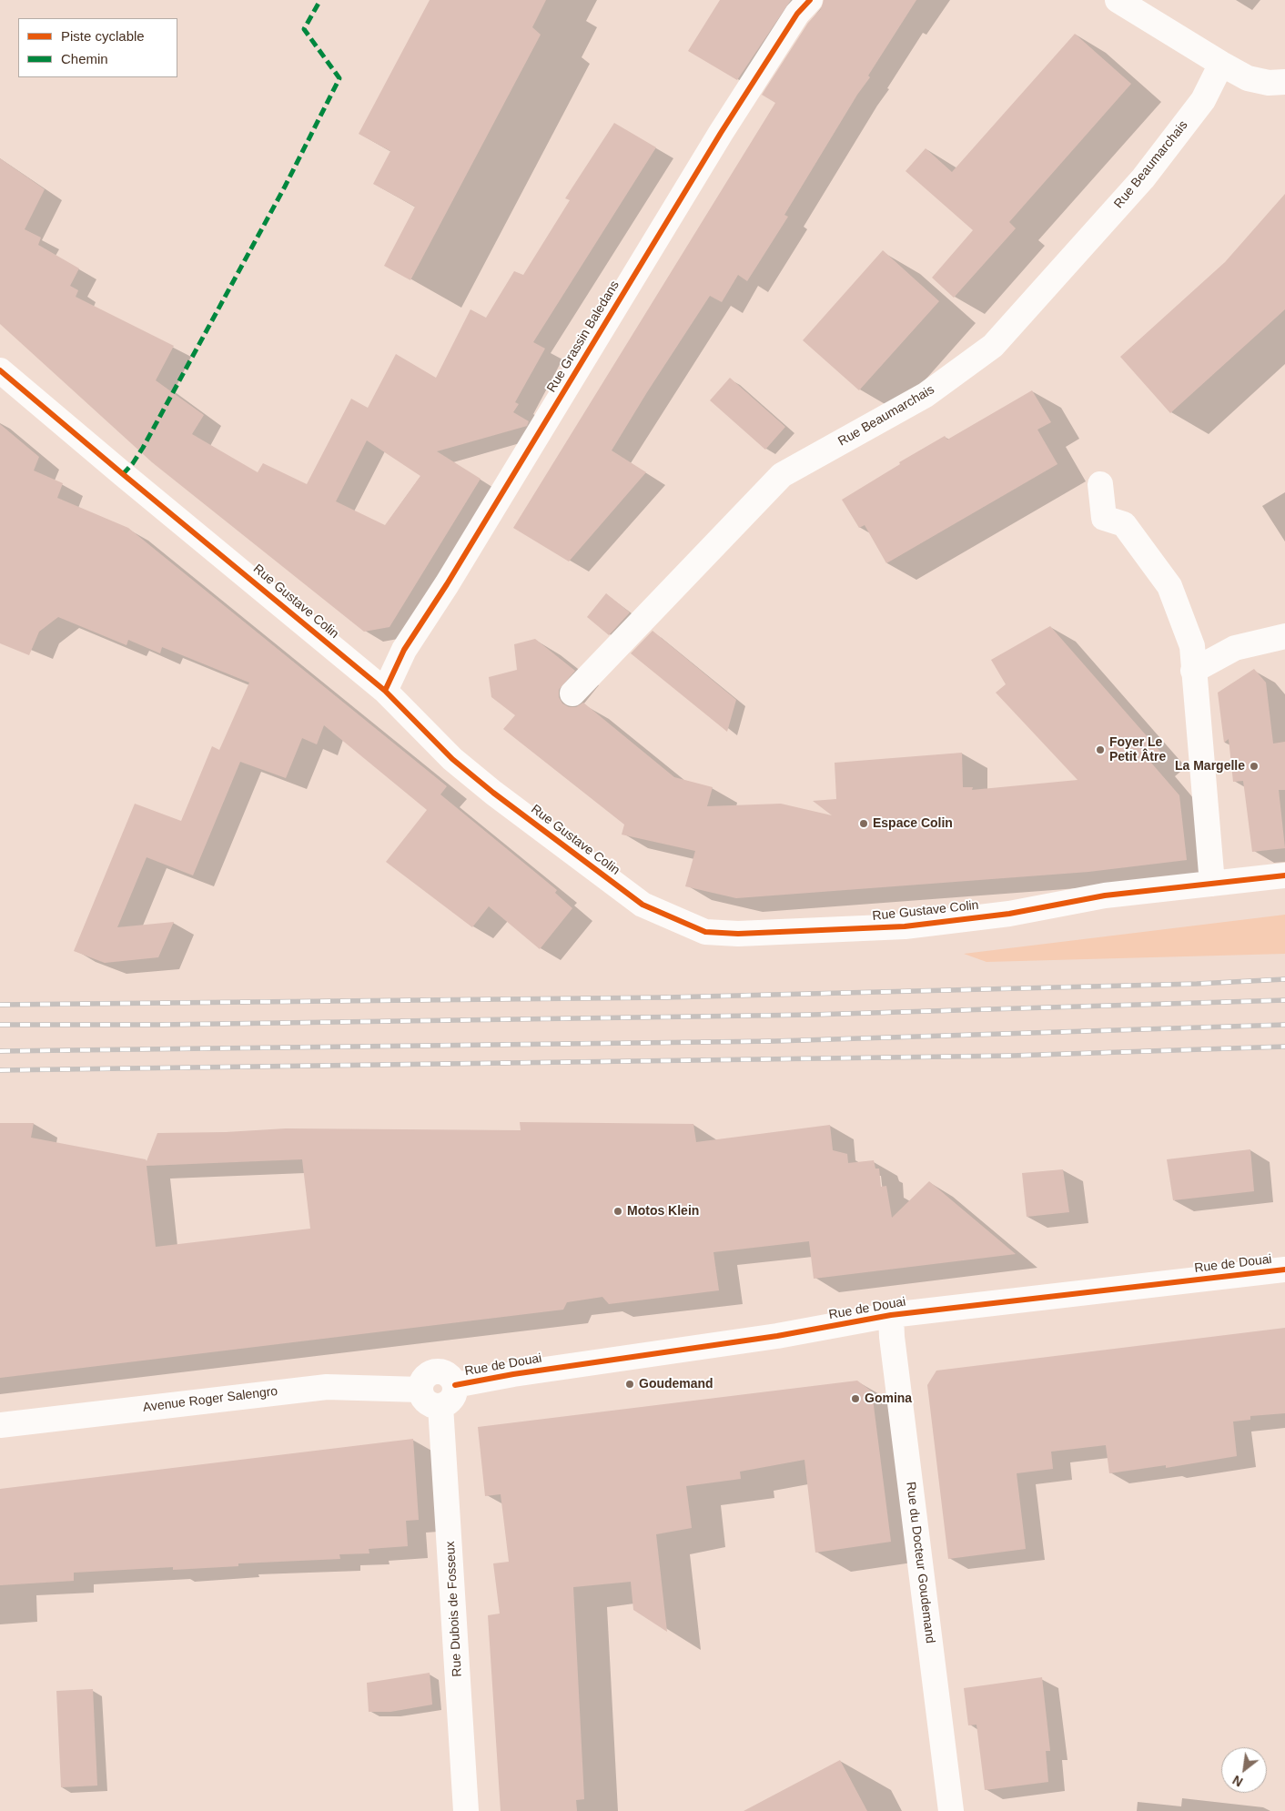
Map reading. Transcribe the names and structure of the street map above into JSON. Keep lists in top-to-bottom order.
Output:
{
  "streets": {
    "street": [
      "Rue Beaumarchais",
      "Rue Grassin Baledans",
      "Rue Gustave Colin",
      "Rue de Douai",
      "Avenue Roger Salengro",
      "Rue du Docteur Goudemand",
      "Rue Dubois de Fosseux"
    ]
  },
  "crossings": [
    ["Rue Grassin Baledans", "Rue Gustave Colin"],
    ["Rue de Douai", "Avenue Roger Salengro"],
    ["Rue de Douai", "Rue du Docteur Goudemand"],
    ["Rue de Douai", "Rue Dubois de Fosseux"],
    ["Avenue Roger Salengro", "Rue Dubois de Fosseux"]
  ],
  "places": [
    "Foyer Le Petit Âtre",
    "La Margelle",
    "Espace Colin",
    "Motos Klein",
    "Goudemand",
    "Gomina"
  ],
  "legend": ["Piste cyclable", "Chemin"],
  "north": "bottom left"
}
